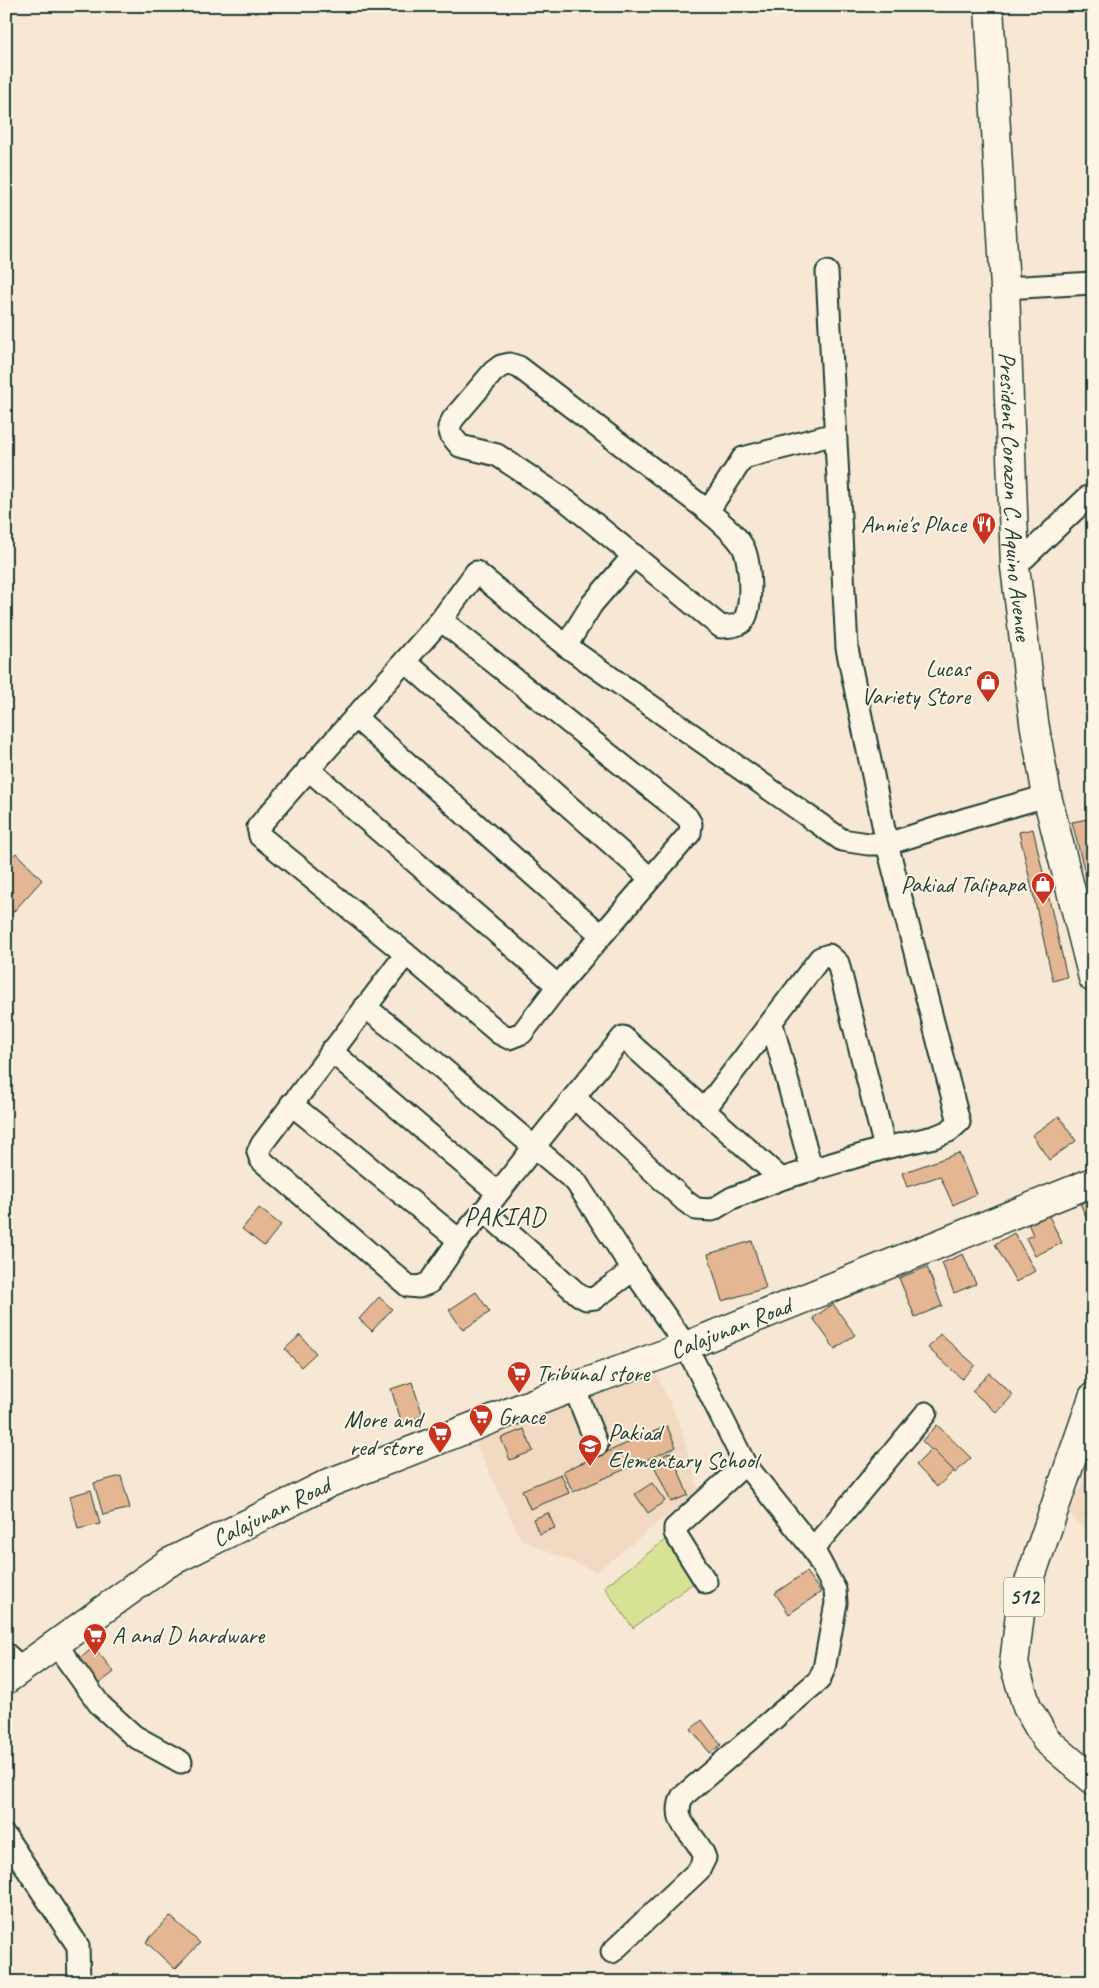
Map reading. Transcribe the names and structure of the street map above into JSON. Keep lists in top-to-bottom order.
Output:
{
  "streets": {
    "main road": ["President Corazon C. Aquino Avenue", "Calajunan Road", "512"]
  },
  "districts": ["PAKIAD"],
  "places": {
    "restaurant": ["Annie's Place"],
    "shop": ["Lucas Variety Store", "Pakiad Talipapa"],
    "supermarket": [
      "Tribunal store",
      "Grace",
      "More and red store",
      "A and D hardware"
    ],
    "school or university": ["Pakiad Elementary School"]
  }
}
